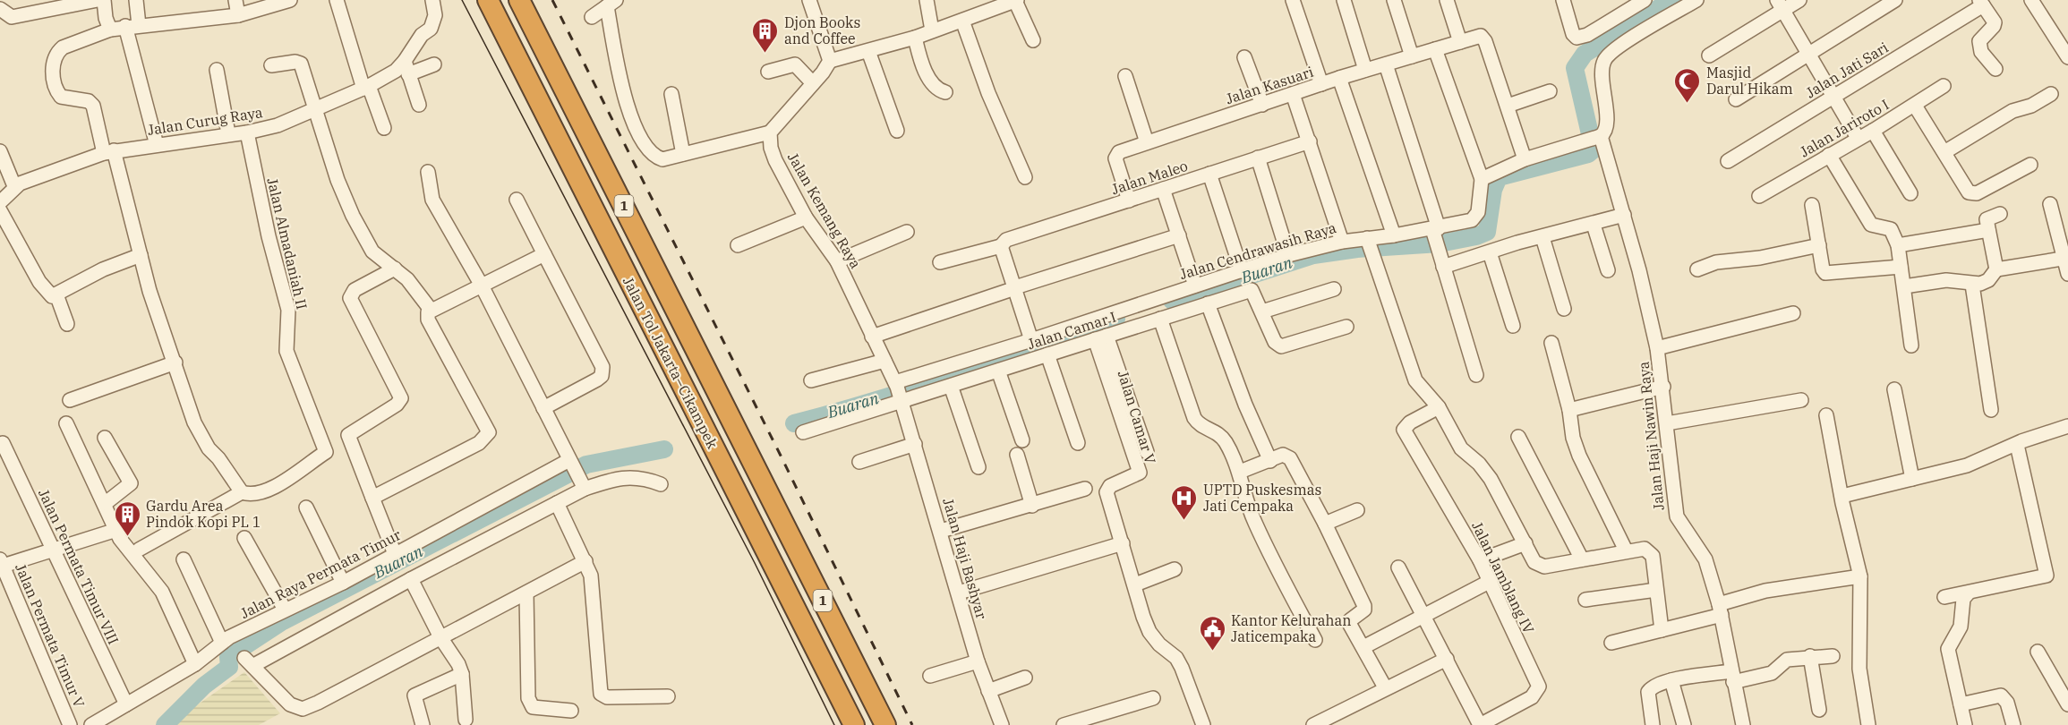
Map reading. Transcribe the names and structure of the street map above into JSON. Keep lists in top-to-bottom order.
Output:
{
  "streets": {
    "highway": ["1", "Jalan Tol Jakarta–Cikampek"],
    "street": [
      "Jalan Jati Sari",
      "Jalan Kasuari",
      "Jalan Curug Raya",
      "Jalan Jariroto I",
      "Jalan Maleo",
      "Jalan Kemang Raya",
      "Jalan Almadaniah II",
      "Jalan Cendrawasih Raya",
      "Jalan Camar I",
      "Jalan Camar V",
      "Jalan Haji Nawin Raya",
      "Jalan Haji Bashyar",
      "Jalan Permata Timur VIII",
      "Jalan Raya Permata Timur",
      "Jalan Jamblang IV",
      "Jalan Permata Timur V"
    ]
  },
  "crossings": [
    ["Jalan Kasuari", "Jalan Maleo"],
    ["Jalan Curug Raya", "Jalan Almadaniah II"],
    ["Jalan Kemang Raya", "Jalan Cendrawasih Raya"],
    ["Jalan Kemang Raya", "Jalan Camar I"],
    ["Jalan Kemang Raya", "Jalan Haji Bashyar"],
    ["Jalan Cendrawasih Raya", "Jalan Camar I"],
    ["Jalan Cendrawasih Raya", "Jalan Haji Bashyar"],
    ["Jalan Camar I", "Jalan Camar V"],
    ["Jalan Camar I", "Jalan Haji Bashyar"],
    ["Jalan Permata Timur VIII", "Jalan Raya Permata Timur"]
  ],
  "water": ["Buaran"],
  "places": {
    "building": ["Djon Books and Coffee", "Gardu Area Pindok Kopi PL 1"],
    "mosque": ["Masjid Darul Hikam"],
    "hospital": ["UPTD Puskesmas Jati Cempaka"],
    "public building": ["Kantor Kelurahan Jaticempaka"]
  }
}
